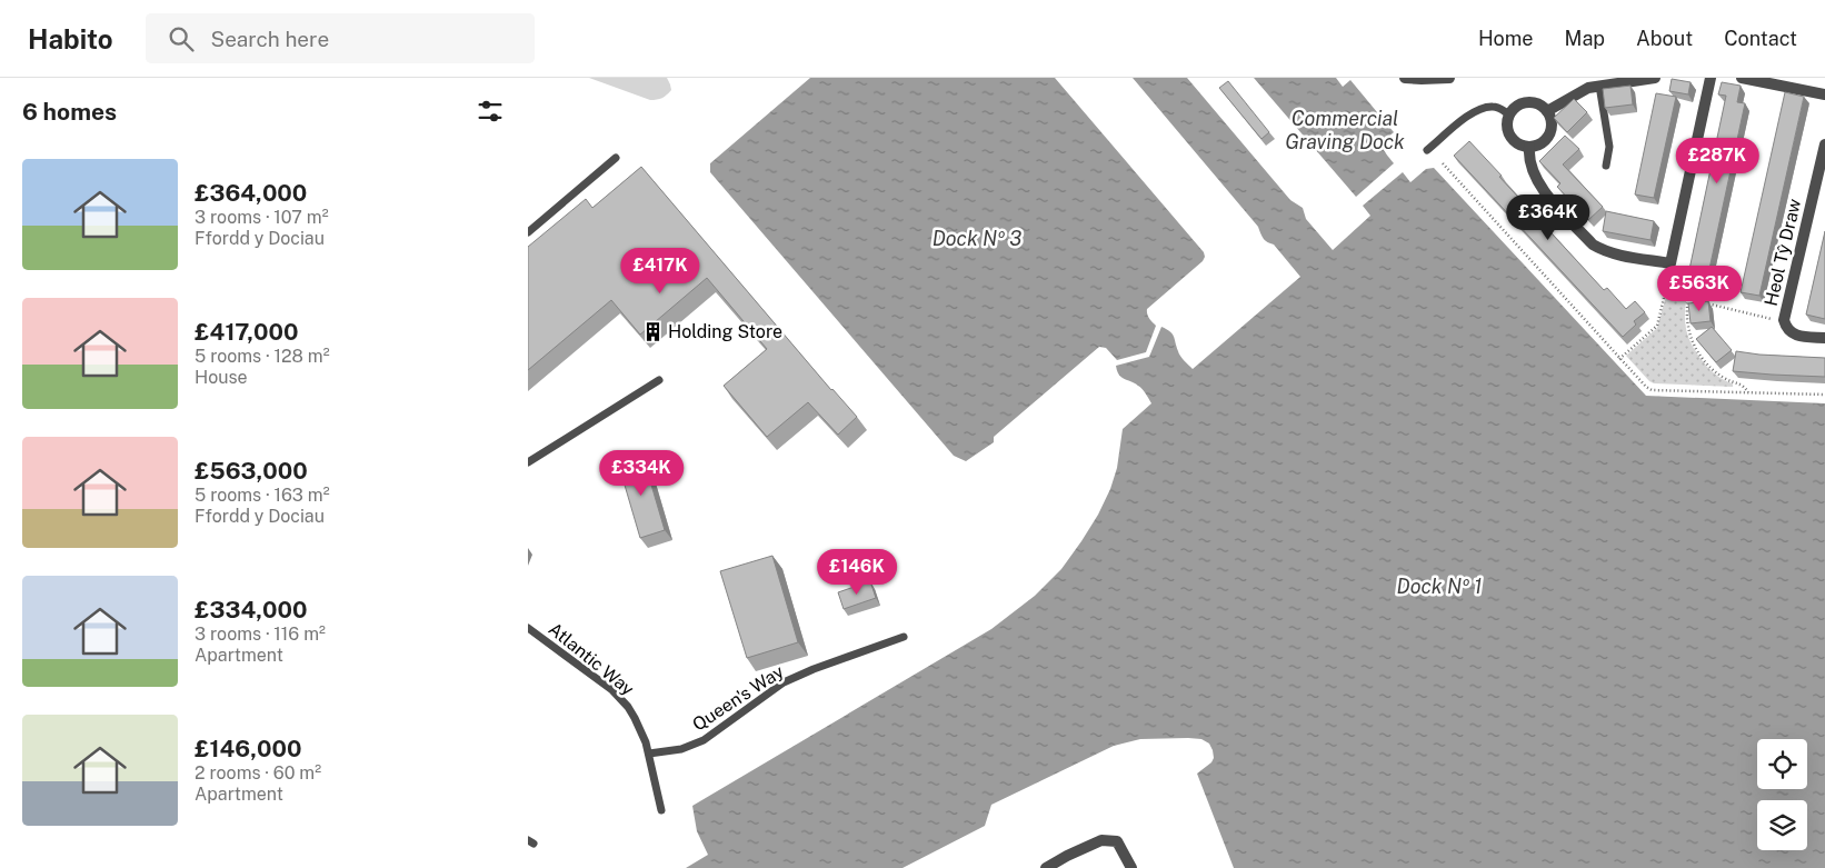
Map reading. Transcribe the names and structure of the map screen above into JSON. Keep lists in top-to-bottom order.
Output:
{
  "streets": {
    "street": ["Heol Tŷ Draw"],
    "lane": ["Atlantic Way", "Queen's Way"]
  },
  "crossings": [
    ["Atlantic Way", "Queen's Way"]
  ],
  "water": ["Commercial Graving Dock", "Dock Nº 3", "Dock Nº 1"],
  "places": {
    "building": ["Holding Store"]
  },
  "page": {
    "header": "Habito",
    "search": "Search here",
    "nav": [
      "Home",
      "Map",
      "About",
      "Contact"
    ],
    "heading": "6 homes",
    "price": [
      "£287K",
      "£364K",
      "£417K",
      "£563K",
      "£334K",
      "£146K"
    ],
    "list": [
      {
        "name": "£364,000",
        "note": "3 rooms · 107 m² · Ffordd y Dociau"
      },
      {
        "name": "£417,000",
        "note": "5 rooms · 128 m² · House"
      },
      {
        "name": "£563,000",
        "note": "5 rooms · 163 m² · Ffordd y Dociau"
      },
      {
        "name": "£334,000",
        "note": "3 rooms · 116 m² · Apartment"
      },
      {
        "name": "£146,000",
        "note": "2 rooms · 60 m² · Apartment"
      }
    ]
  }
}
